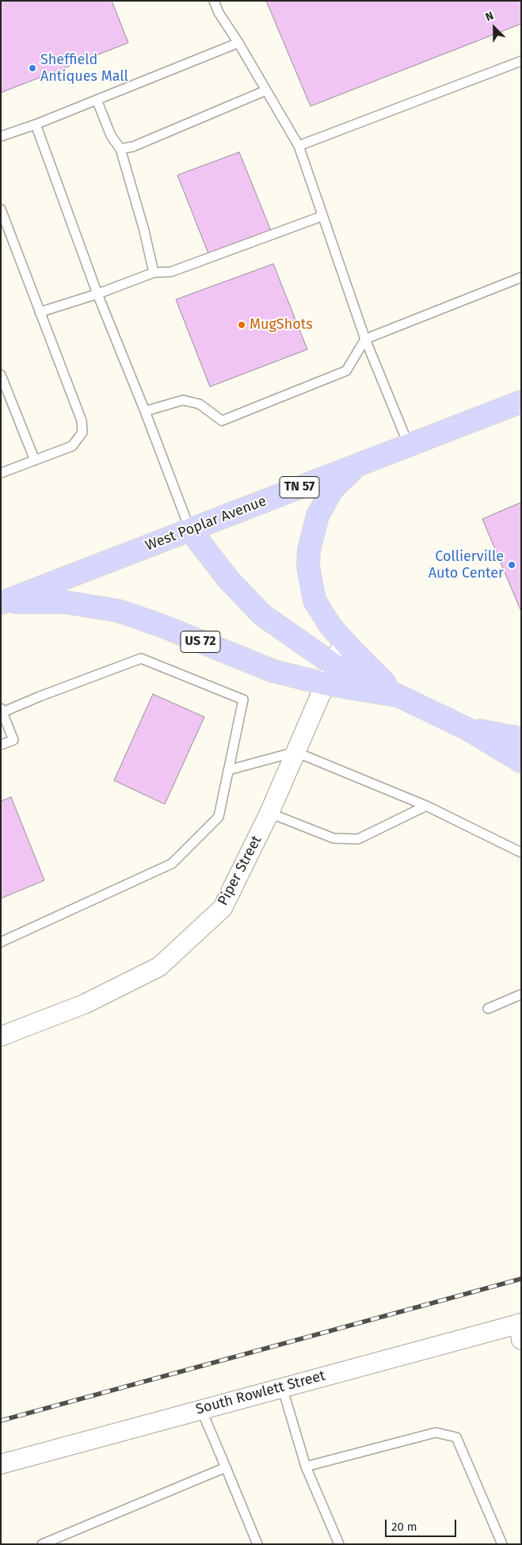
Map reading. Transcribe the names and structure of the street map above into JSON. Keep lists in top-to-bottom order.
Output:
{
  "streets": {
    "main road": ["TN 57", "West Poplar Avenue", "US 72"],
    "street": ["Piper Street", "South Rowlett Street"]
  },
  "crossings": [
    ["West Poplar Avenue", "US 72"],
    ["US 72", "Piper Street"]
  ],
  "places": ["Sheffield Antiques Mall", "MugShots", "Collierville Auto Center"],
  "scale_bar": "20 m",
  "north": "top left"
}
